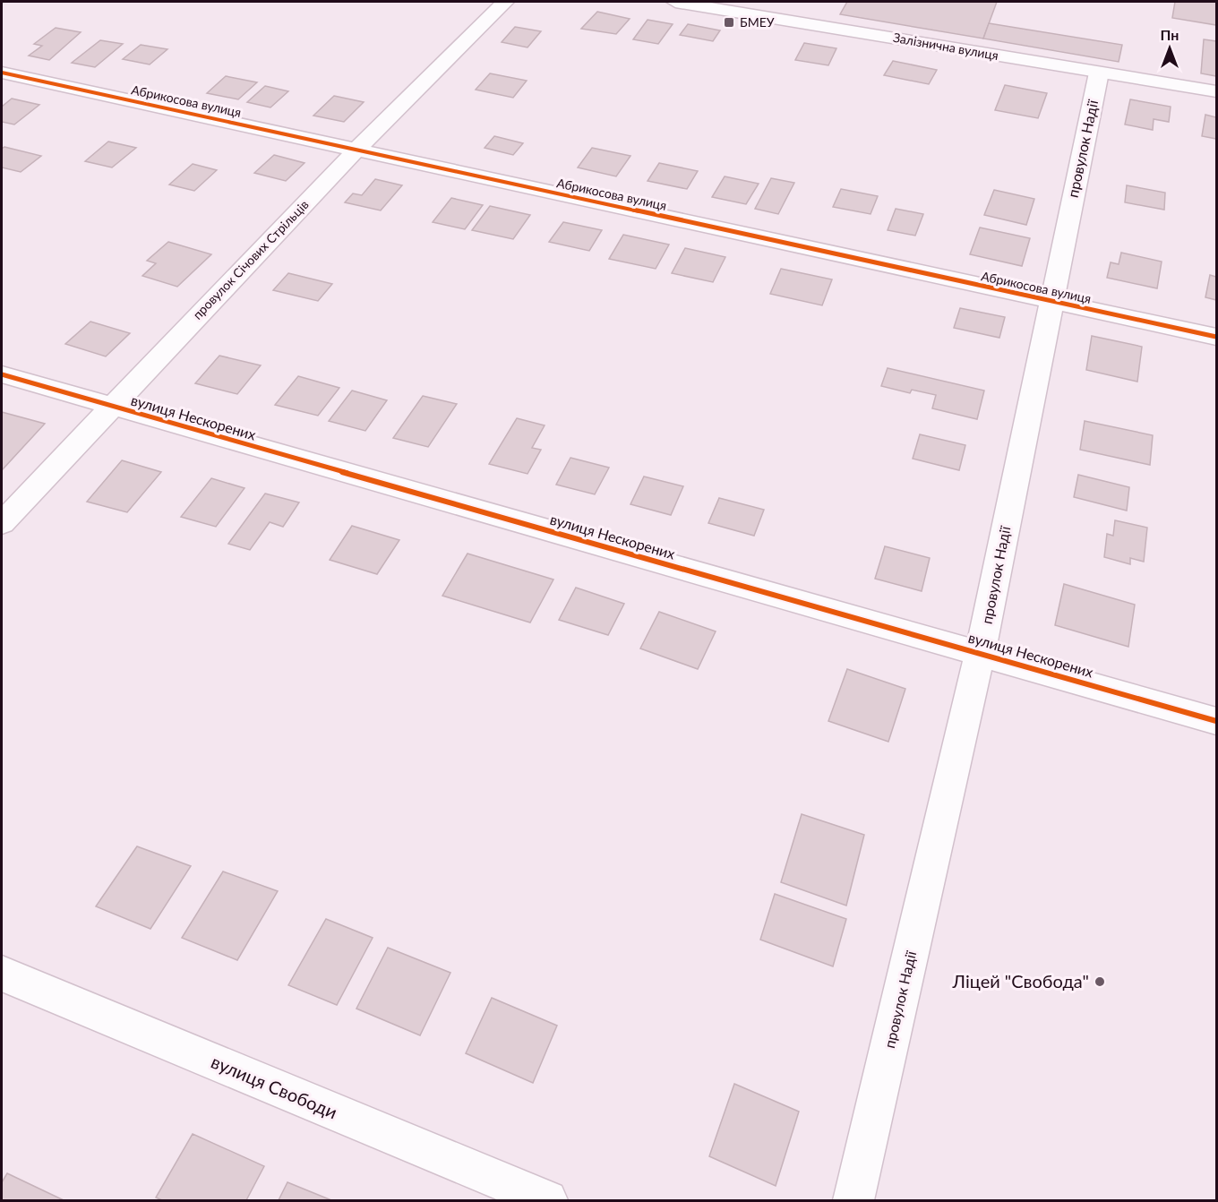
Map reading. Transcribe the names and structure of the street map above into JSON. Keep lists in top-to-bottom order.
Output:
{
  "streets": {
    "street": [
      "Залізнична вулиця",
      "Абрикосова вулиця",
      "провулок Надії",
      "провулок Січових Стрільців",
      "вулиця Нескорених",
      "вулиця Свободи"
    ]
  },
  "crossings": [
    ["Залізнична вулиця", "провулок Надії"],
    ["Абрикосова вулиця", "провулок Надії"],
    ["Абрикосова вулиця", "провулок Січових Стрільців"],
    ["провулок Надії", "вулиця Нескорених"],
    ["провулок Січових Стрільців", "вулиця Нескорених"]
  ],
  "places": {
    "transit": ["БМЕУ"],
    "other": ["Ліцей \"Свобода\""]
  },
  "north": "top"
}
